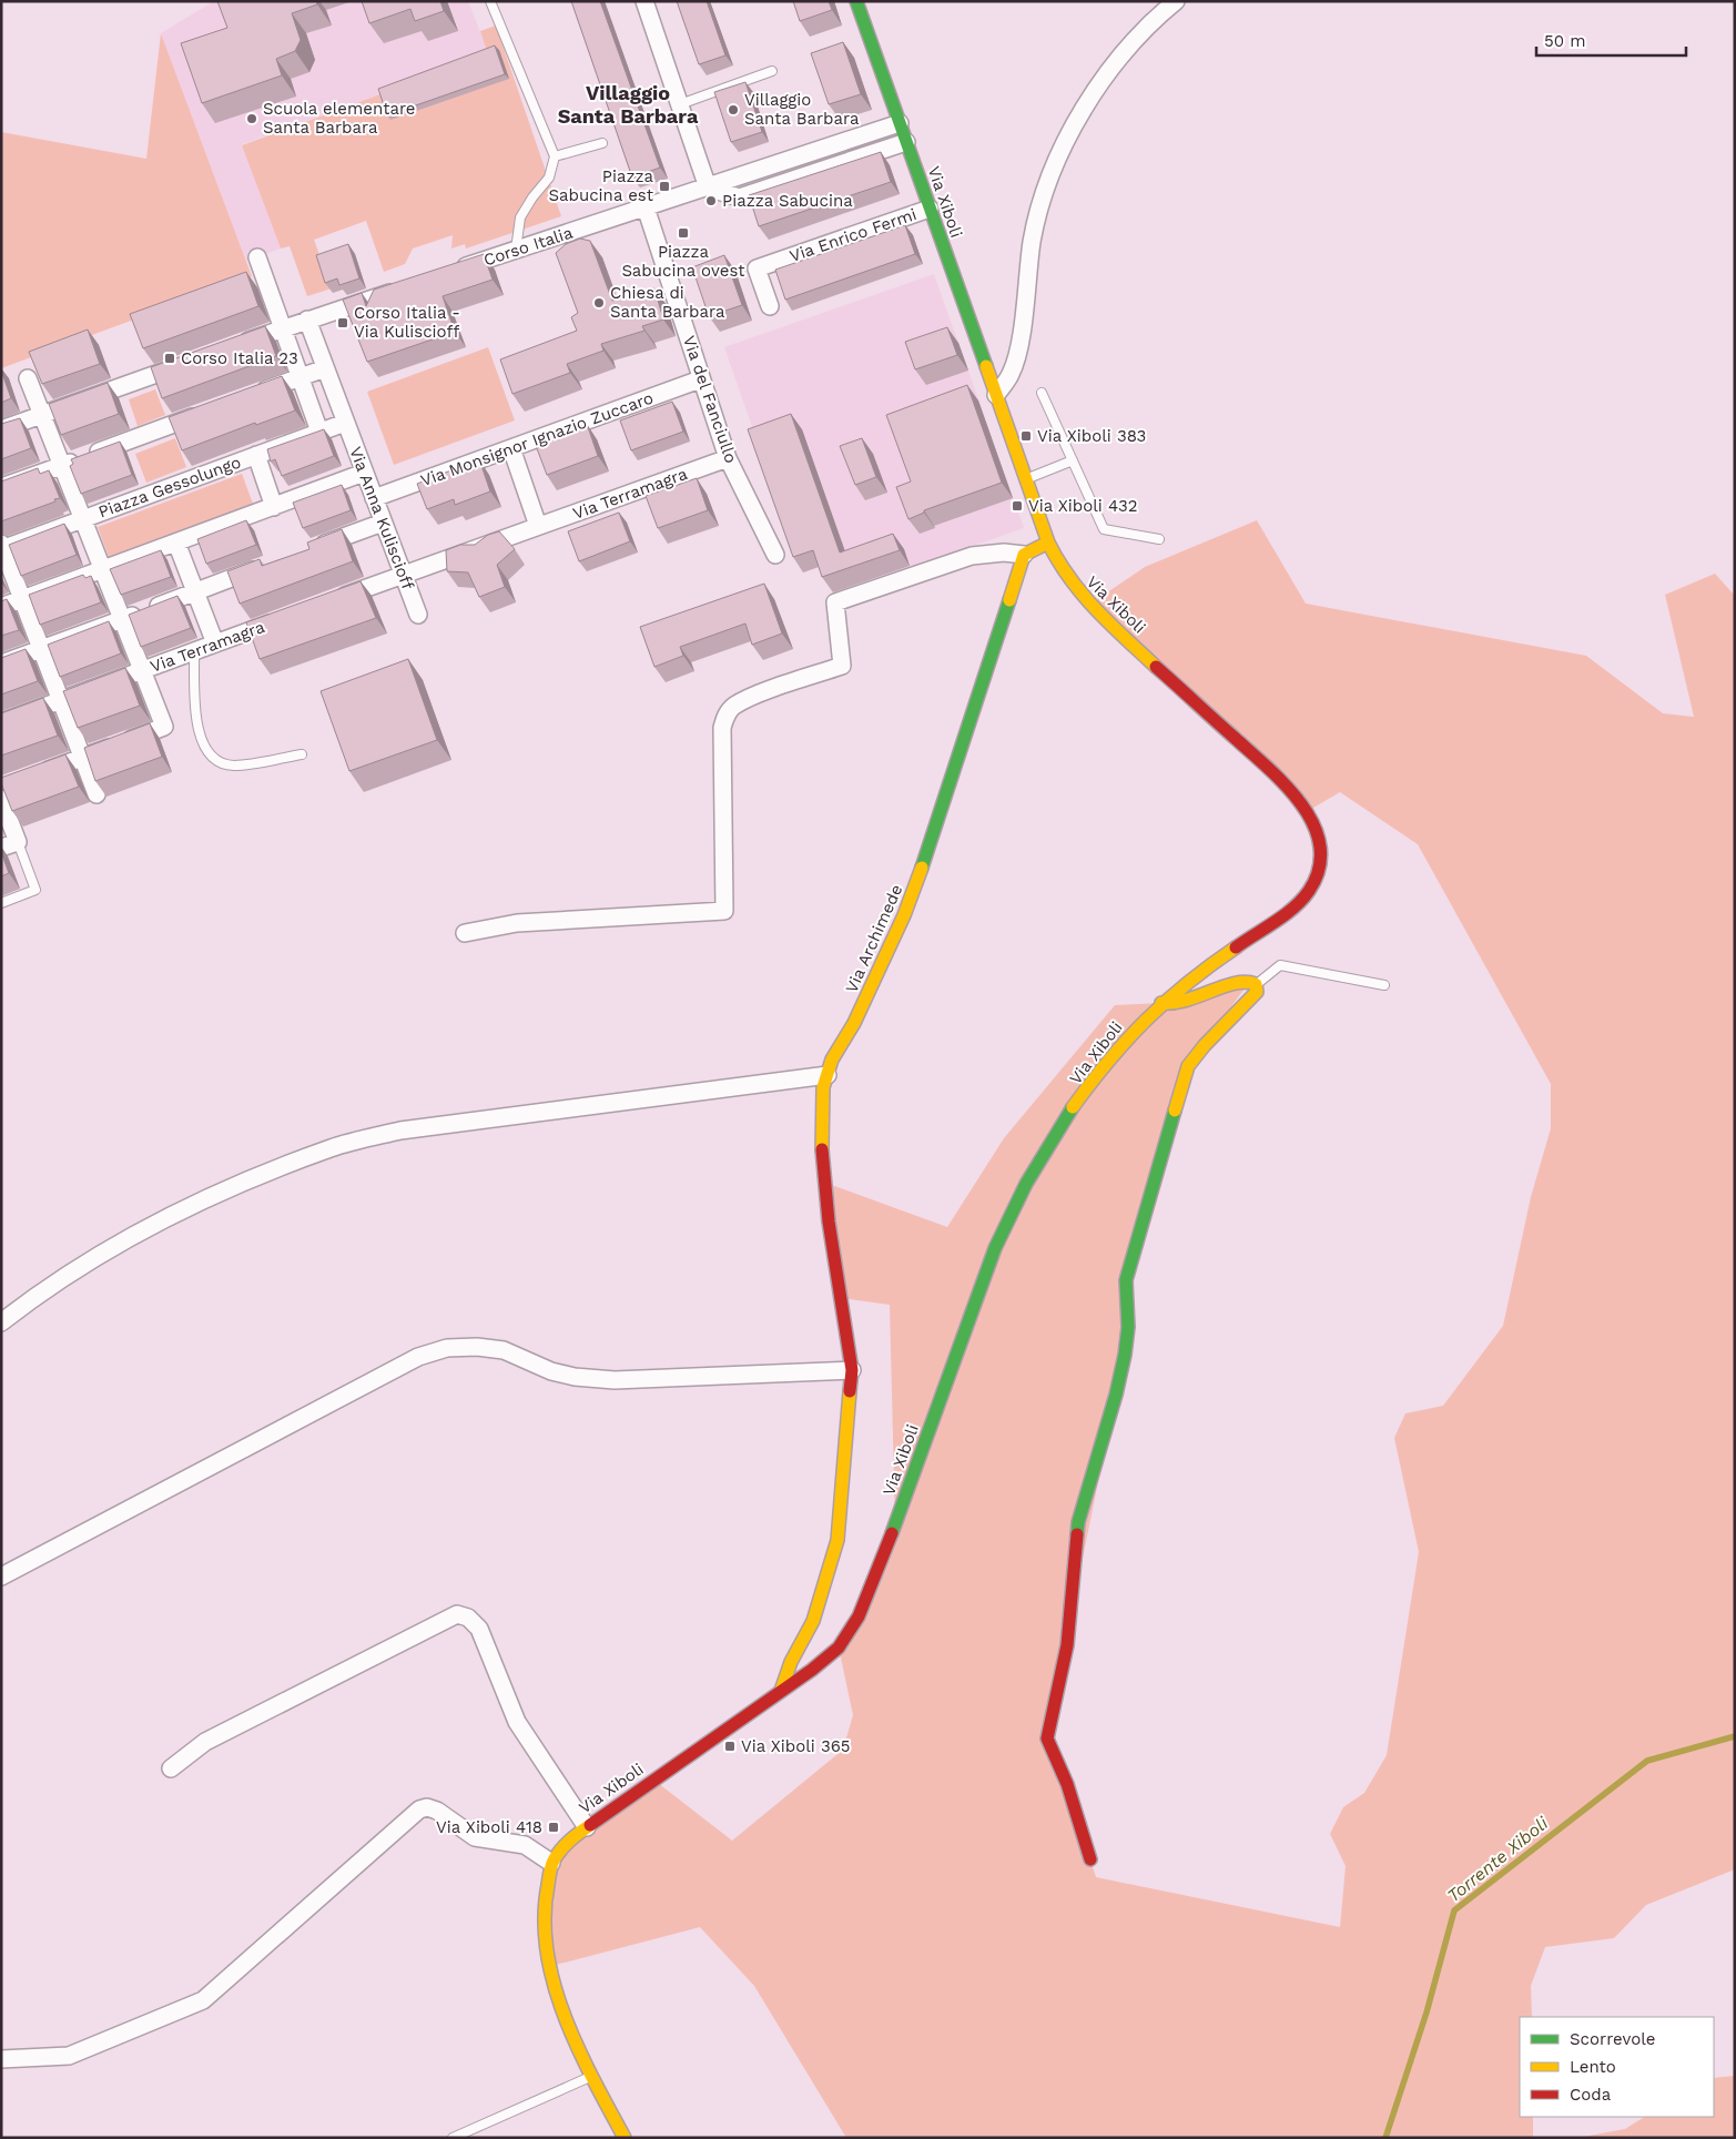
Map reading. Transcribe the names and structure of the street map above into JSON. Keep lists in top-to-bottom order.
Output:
{
  "streets": {
    "main road": ["Via Xiboli", "Via Archimede"],
    "street": [
      "Via Enrico Fermi",
      "Corso Italia",
      "Via del Fanciullo",
      "Via Monsignor Ignazio Zuccaro",
      "Piazza Gessolungo",
      "Via Terramagra",
      "Via Anna Kuliscioff"
    ]
  },
  "crossings": [
    ["Via Xiboli", "Via Enrico Fermi"],
    ["Via Xiboli", "Corso Italia"],
    ["Via Xiboli", "Via Archimede"],
    ["Corso Italia", "Via del Fanciullo"],
    ["Via del Fanciullo", "Via Monsignor Ignazio Zuccaro"],
    ["Via del Fanciullo", "Via Terramagra"],
    ["Via Monsignor Ignazio Zuccaro", "Via Anna Kuliscioff"],
    ["Piazza Gessolungo", "Via Anna Kuliscioff"],
    ["Via Terramagra", "Via Anna Kuliscioff"]
  ],
  "districts": ["Villaggio Santa Barbara"],
  "water": ["Torrente Xiboli"],
  "places": {
    "other": [
      "Villaggio Santa Barbara",
      "Scuola elementare Santa Barbara",
      "Piazza Sabucina",
      "Chiesa di Santa Barbara"
    ],
    "transit": [
      "Piazza Sabucina est",
      "Piazza Sabucina ovest",
      "Corso Italia - Via Kuliscioff",
      "Corso Italia 23",
      "Via Xiboli 383",
      "Via Xiboli 432",
      "Via Xiboli 365",
      "Via Xiboli 418"
    ]
  },
  "legend": ["Scorrevole", "Lento", "Coda"],
  "scale_bar": "50 m"
}
